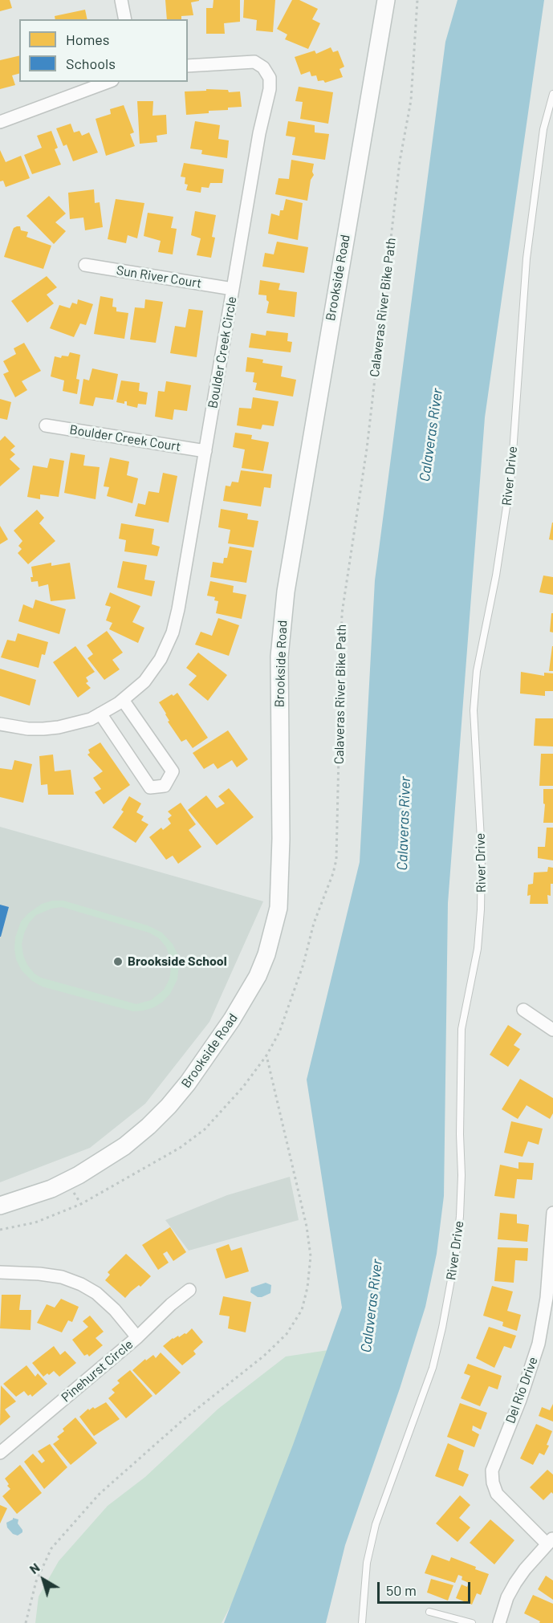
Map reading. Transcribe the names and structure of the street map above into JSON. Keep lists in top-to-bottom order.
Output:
{
  "streets": {
    "street": [
      "Sun River Court",
      "Brookside Road",
      "Boulder Creek Circle",
      "Boulder Creek Court",
      "Pinehurst Circle",
      "Del Rio Drive"
    ],
    "lane": ["River Drive"],
    "path": ["Calaveras River Bike Path"]
  },
  "crossings": [
    ["Sun River Court", "Boulder Creek Circle"],
    ["Boulder Creek Circle", "Boulder Creek Court"]
  ],
  "water": ["Calaveras River"],
  "places": ["Brookside School"],
  "legend": ["Homes", "Schools"],
  "scale_bar": "50 m",
  "north": "top left"
}
